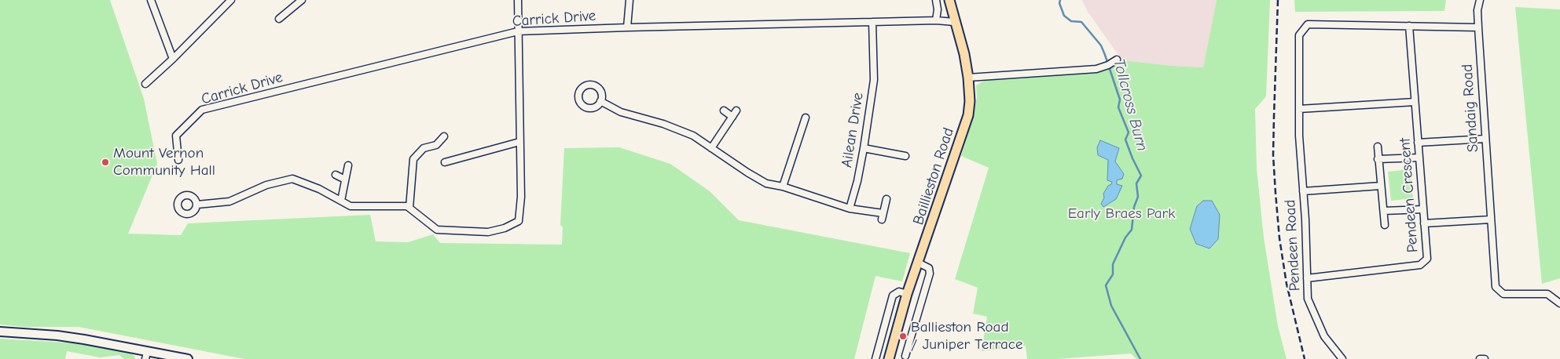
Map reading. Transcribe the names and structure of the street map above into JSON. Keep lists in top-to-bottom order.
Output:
{
  "streets": {
    "main road": ["Baillieston Road"],
    "street": [
      "Carrick Drive",
      "Sandaig Road",
      "Ailean Drive",
      "Pendeen Crescent",
      "Pendeen Road"
    ]
  },
  "crossings": [
    ["Carrick Drive", "Ailean Drive"],
    ["Carrick Drive", "Baillieston Road"],
    ["Pendeen Crescent", "Pendeen Road"]
  ],
  "water": ["Tollcross Burn"],
  "parks": ["Early Braes Park"],
  "places": ["Mount Vernon Community Hall", "Ballieston Road / Juniper Terrace"]
}
